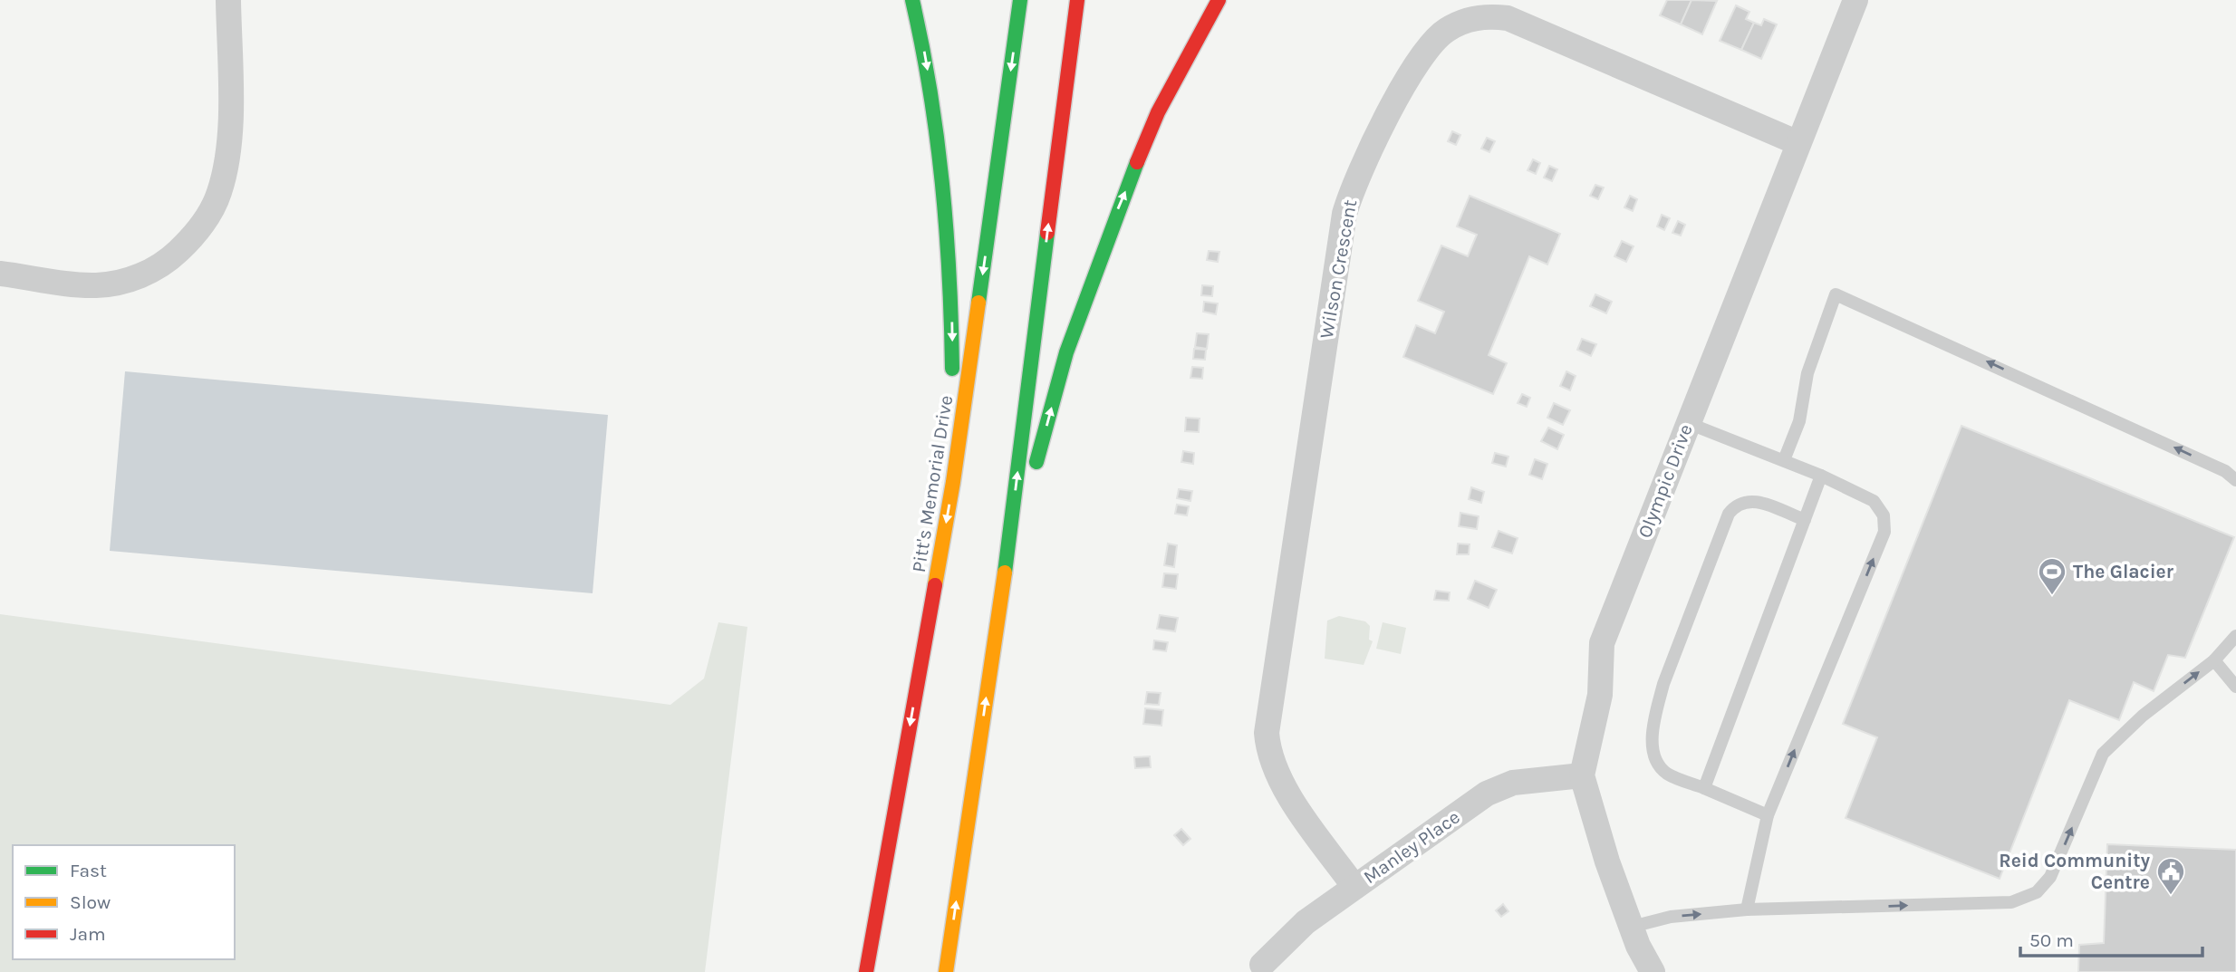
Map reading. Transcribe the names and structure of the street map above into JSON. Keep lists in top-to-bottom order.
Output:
{
  "streets": {
    "highway": ["Pitt's Memorial Drive"],
    "street": ["Wilson Crescent", "Olympic Drive", "Manley Place"]
  },
  "crossings": [
    ["Wilson Crescent", "Olympic Drive"],
    ["Wilson Crescent", "Manley Place"],
    ["Olympic Drive", "Manley Place"]
  ],
  "places": {
    "sports": ["The Glacier"],
    "public building": ["Reid Community Centre"]
  },
  "legend": ["Fast", "Slow", "Jam"],
  "scale_bar": "50 m"
}
